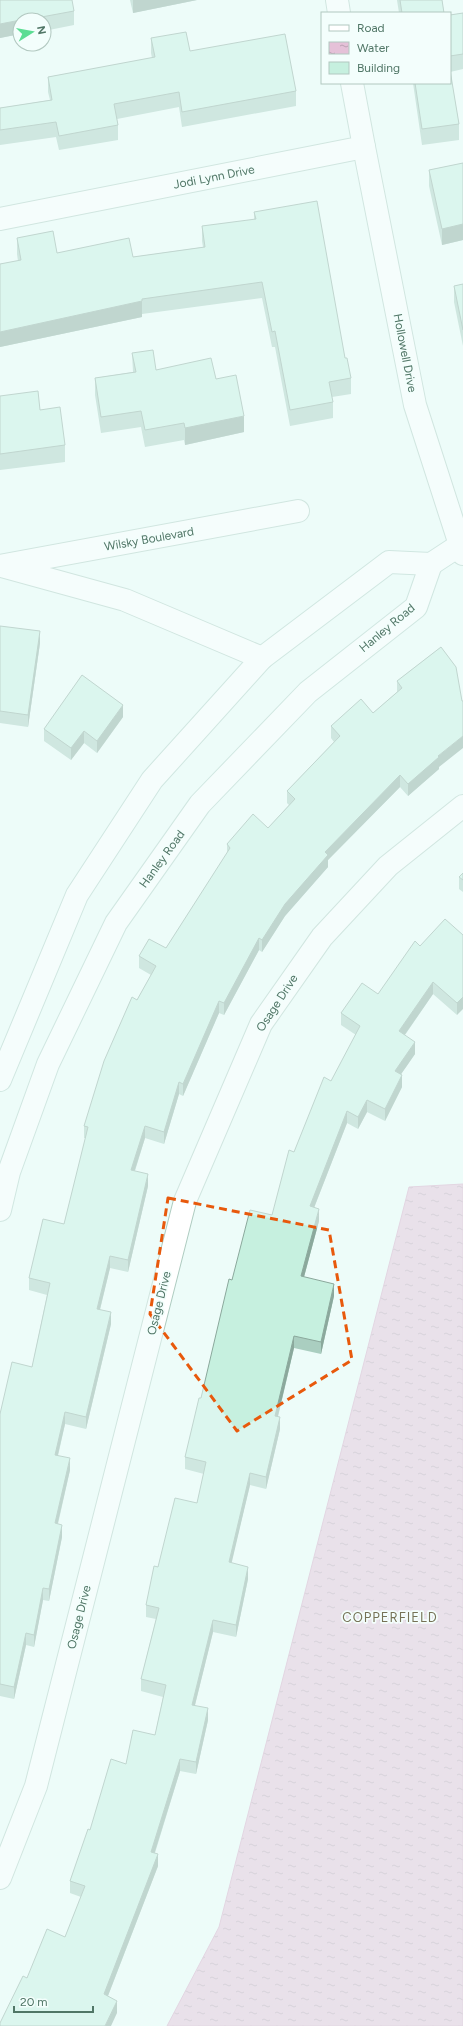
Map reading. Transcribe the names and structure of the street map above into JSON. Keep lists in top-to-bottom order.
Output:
{
  "streets": {
    "street": [
      "Jodi Lynn Drive",
      "Hollowell Drive",
      "Wilsky Boulevard",
      "Hanley Road",
      "Osage Drive"
    ]
  },
  "crossings": [
    ["Jodi Lynn Drive", "Hollowell Drive"]
  ],
  "districts": ["COPPERFIELD"],
  "legend": ["Road", "Water", "Building"],
  "scale_bar": "20 m",
  "north": "right"
}
